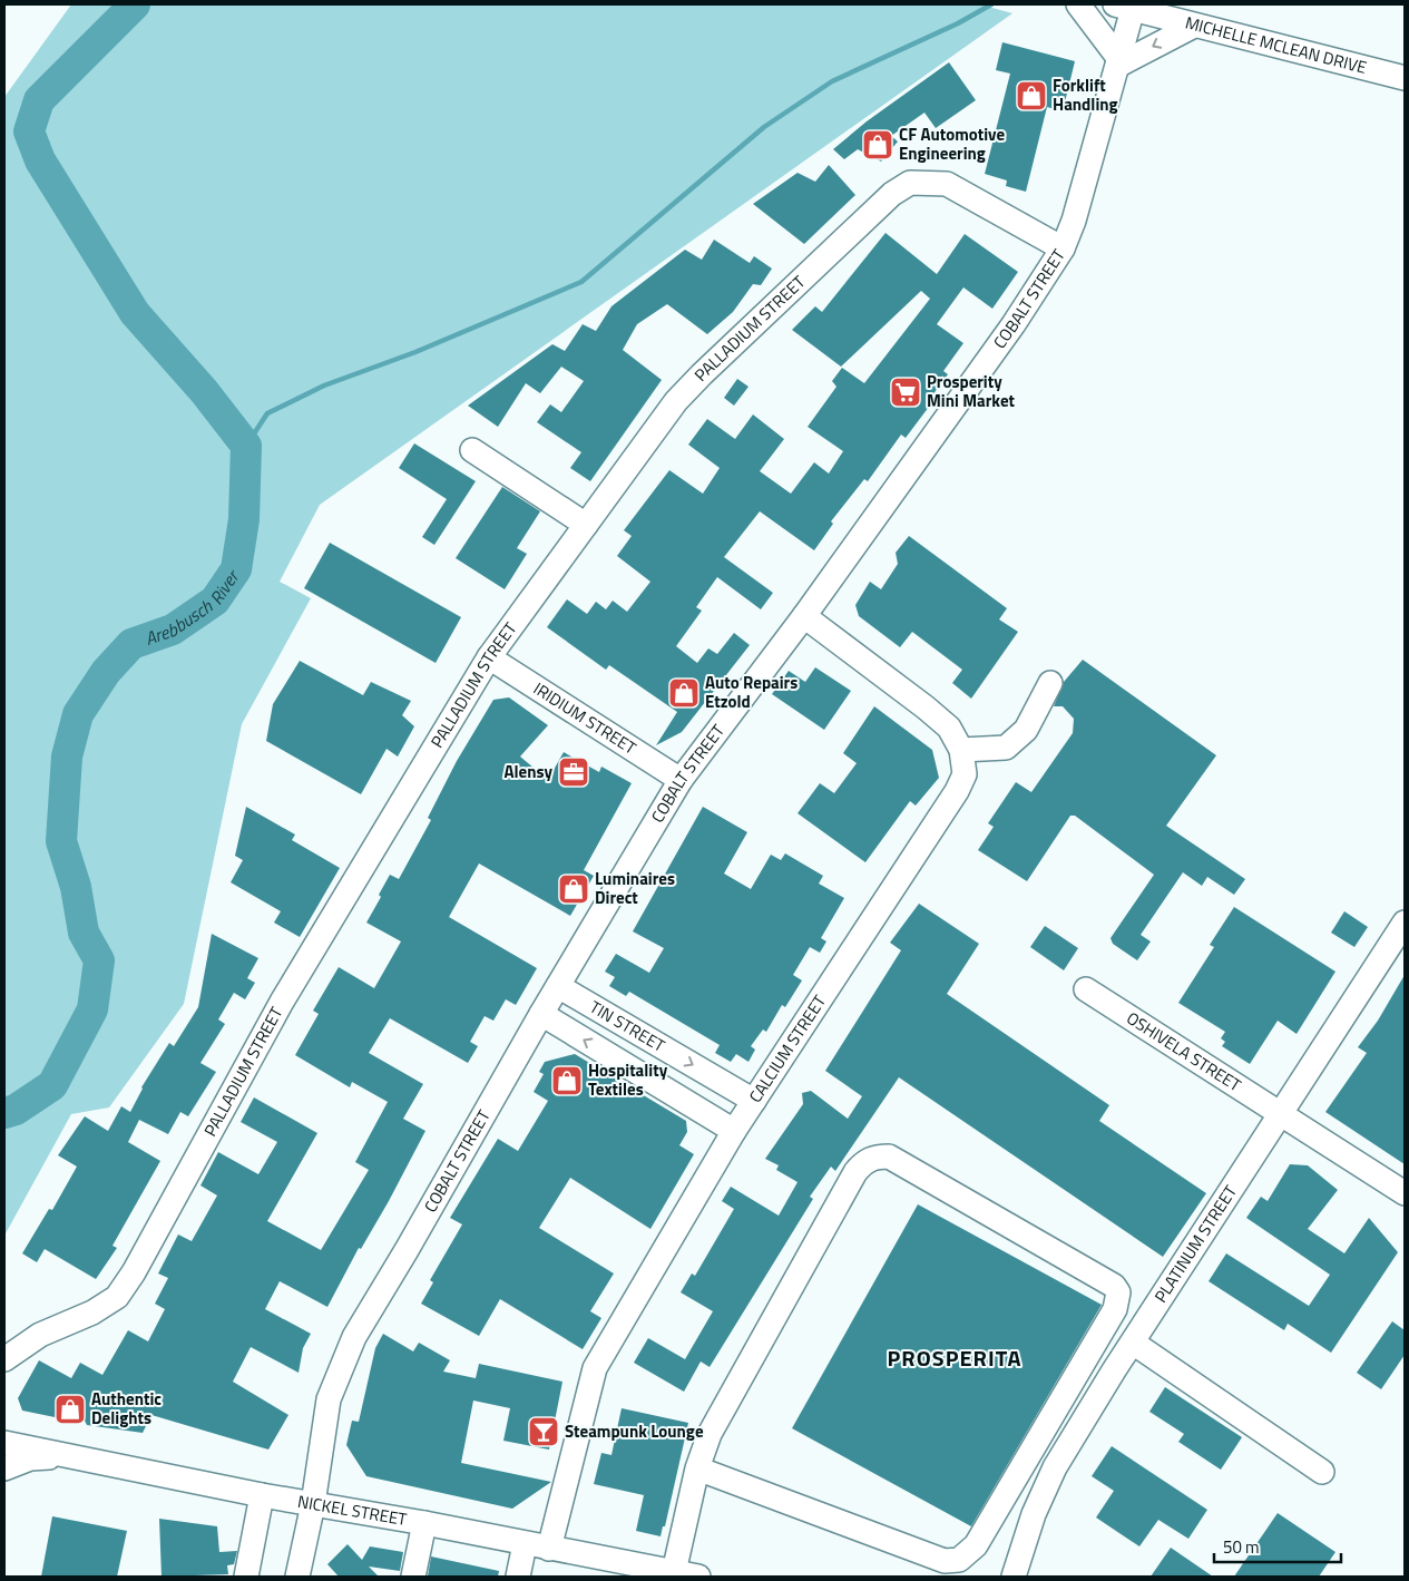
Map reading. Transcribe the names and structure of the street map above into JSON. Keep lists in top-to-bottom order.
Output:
{
  "streets": {
    "street": [
      "MICHELLE MCLEAN DRIVE",
      "COBALT STREET",
      "PALLADIUM STREET",
      "IRIDIUM STREET",
      "TIN STREET",
      "CALCIUM STREET",
      "OSHIVELA STREET",
      "PLATINUM STREET",
      "NICKEL STREET"
    ]
  },
  "crossings": [
    ["MICHELLE MCLEAN DRIVE", "COBALT STREET"],
    ["COBALT STREET", "PALLADIUM STREET"],
    ["COBALT STREET", "IRIDIUM STREET"],
    ["COBALT STREET", "TIN STREET"],
    ["COBALT STREET", "CALCIUM STREET"],
    ["COBALT STREET", "NICKEL STREET"],
    ["PALLADIUM STREET", "IRIDIUM STREET"],
    ["TIN STREET", "CALCIUM STREET"],
    ["CALCIUM STREET", "NICKEL STREET"],
    ["OSHIVELA STREET", "PLATINUM STREET"]
  ],
  "districts": ["PROSPERITA"],
  "water": ["Arebbusch River"],
  "places": {
    "shop": [
      "Forklift Handling",
      "CF Automotive Engineering",
      "Auto Repairs Etzold",
      "Luminaires Direct",
      "Hospitality Textiles",
      "Authentic Delights"
    ],
    "supermarket": ["Prosperity Mini Market"],
    "office": ["Alensy"],
    "bar": ["Steampunk Lounge"]
  },
  "scale_bar": "50 m"
}
